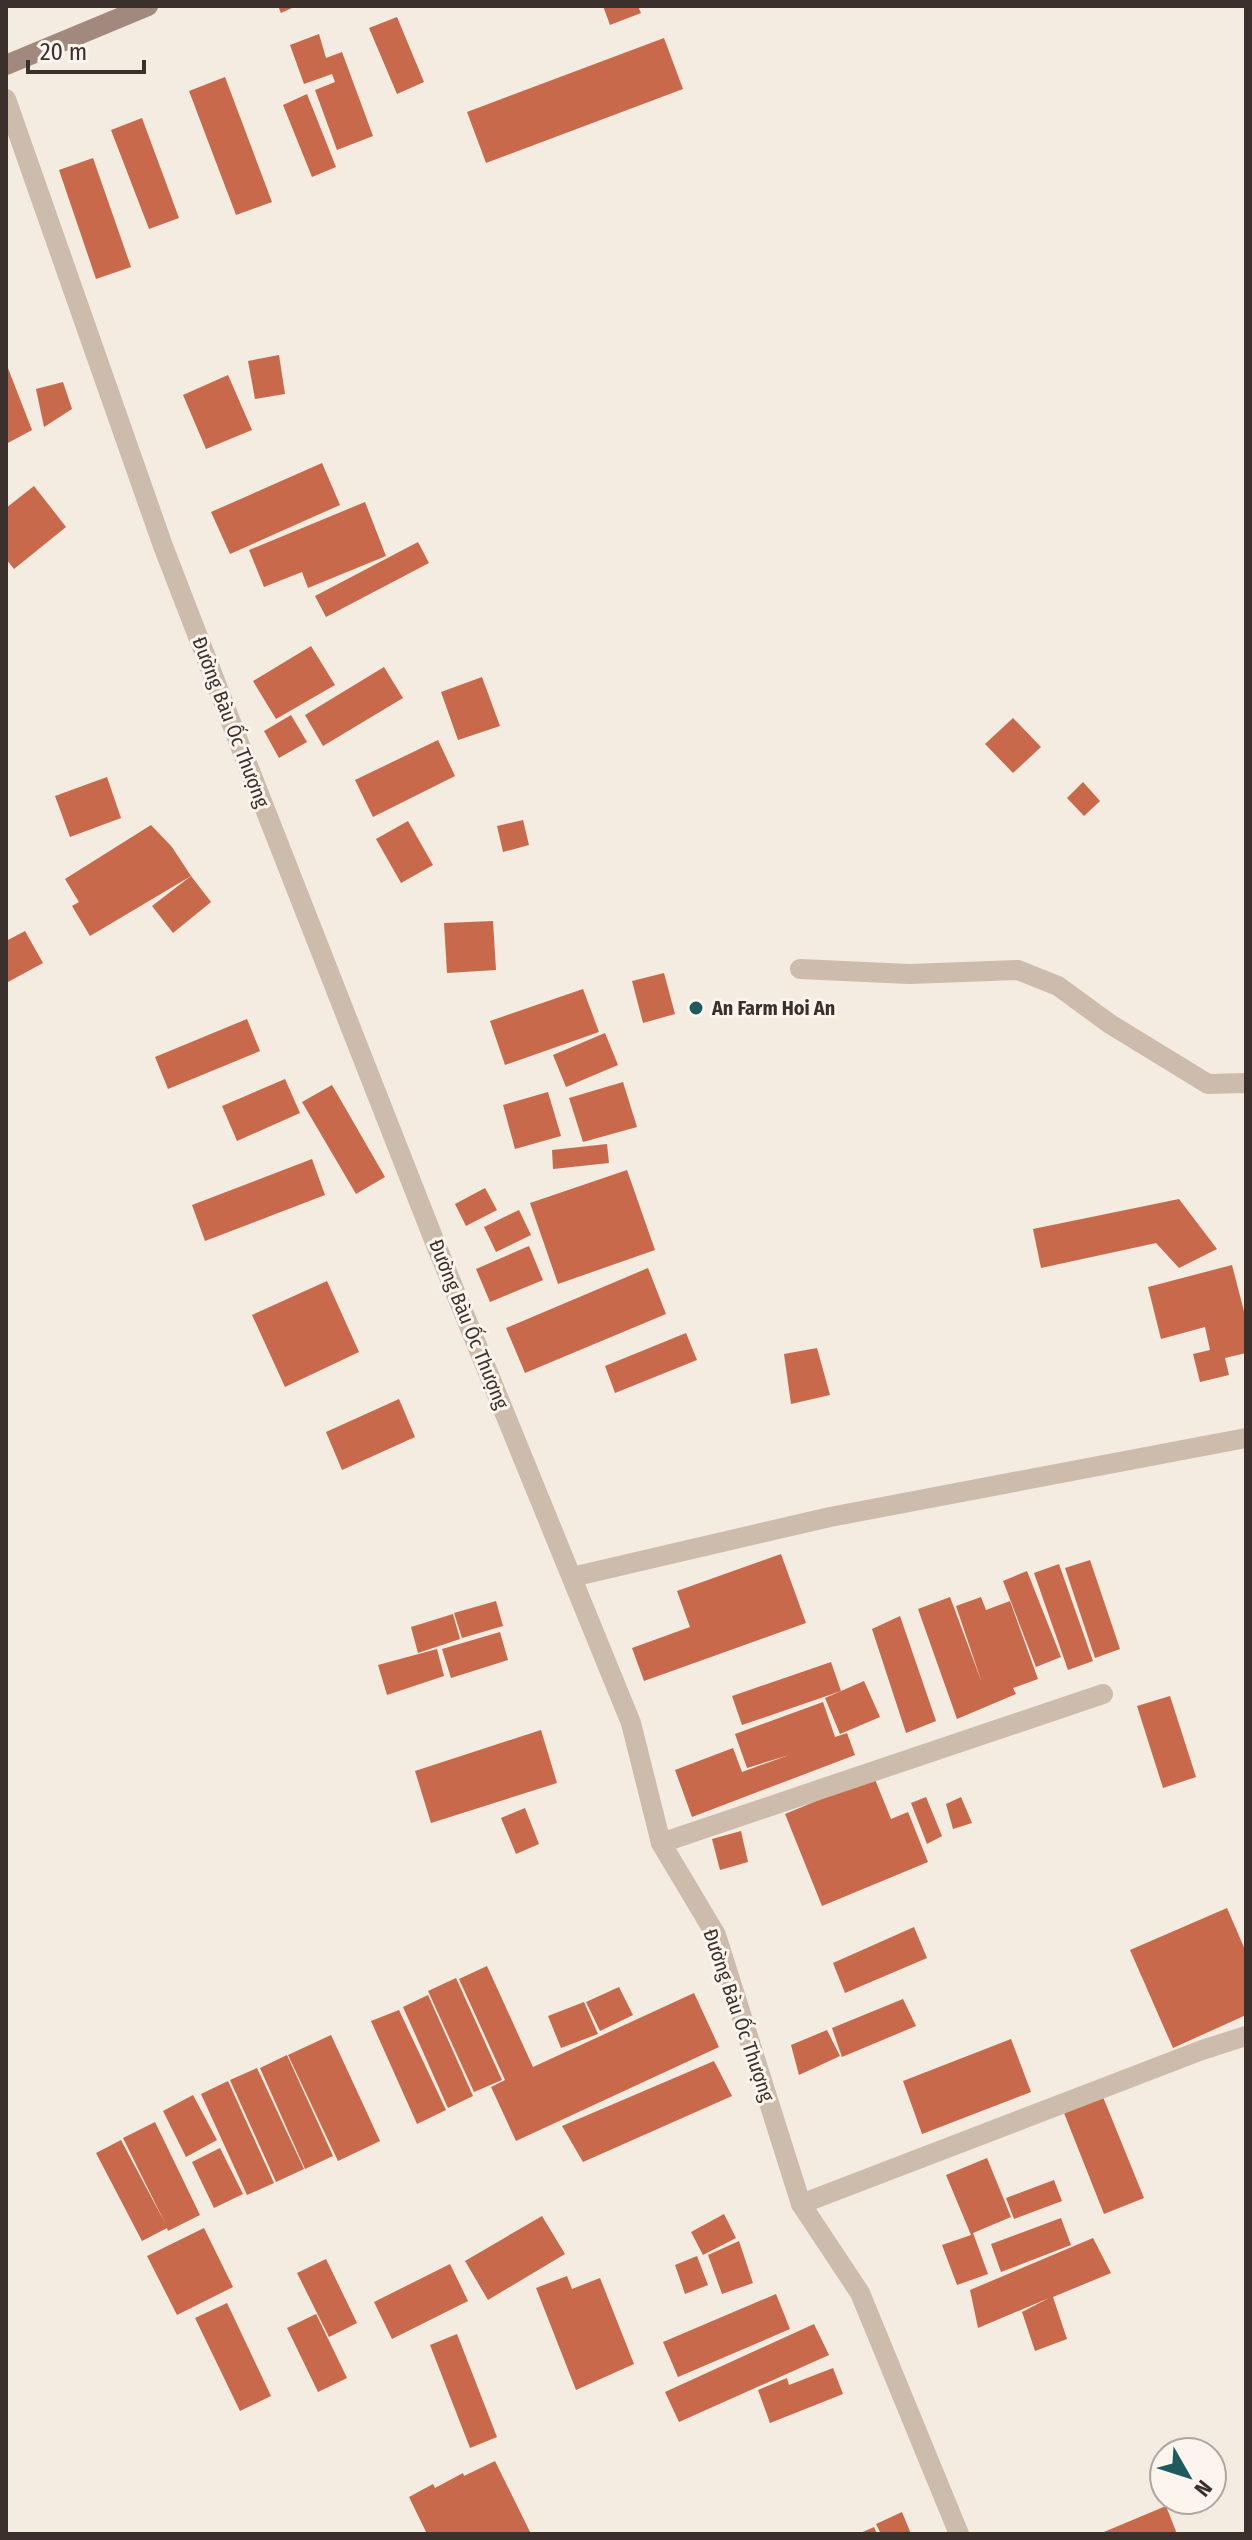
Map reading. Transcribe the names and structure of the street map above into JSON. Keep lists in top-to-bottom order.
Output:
{
  "streets": {
    "street": ["Đường Bàu Ốc Thượng"]
  },
  "places": ["An Farm Hoi An"],
  "scale_bar": "20 m",
  "north": "bottom right"
}
